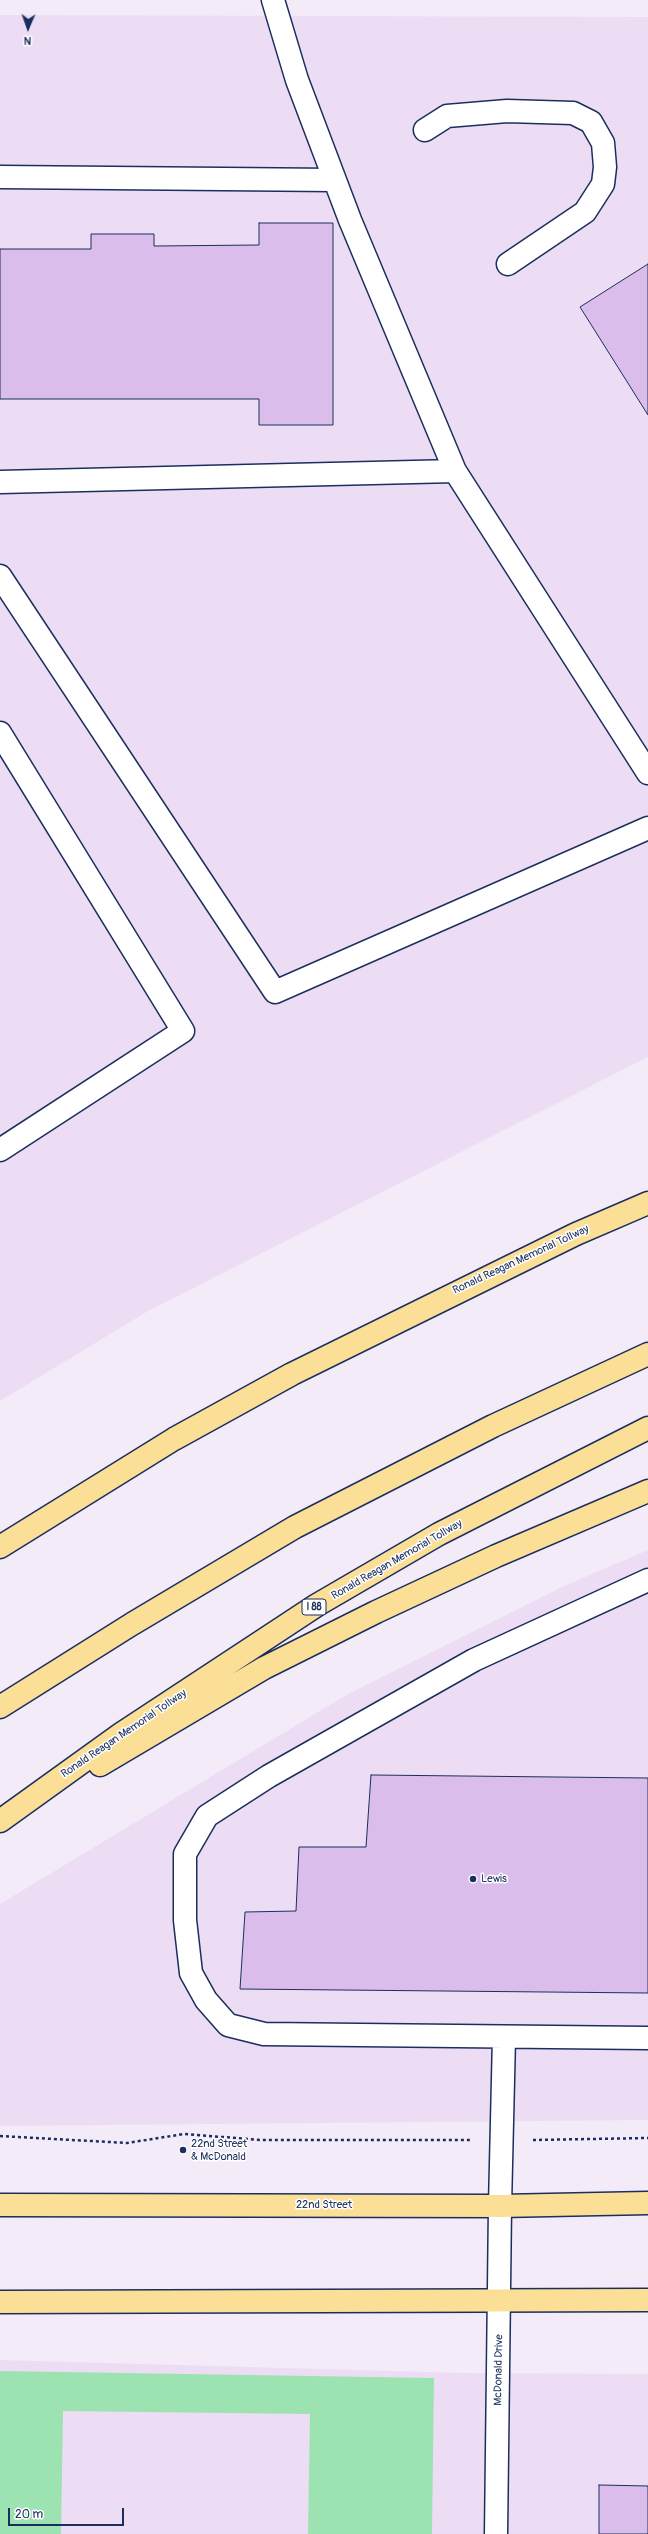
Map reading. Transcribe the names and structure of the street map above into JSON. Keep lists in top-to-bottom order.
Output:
{
  "streets": {
    "main road": ["Ronald Reagan Memorial Tollway", "I 88", "22nd Street"],
    "street": ["McDonald Drive"]
  },
  "crossings": [
    ["22nd Street", "McDonald Drive"]
  ],
  "places": ["Lewis", "22nd Street & McDonald"],
  "scale_bar": "20 m",
  "north": "bottom"
}
